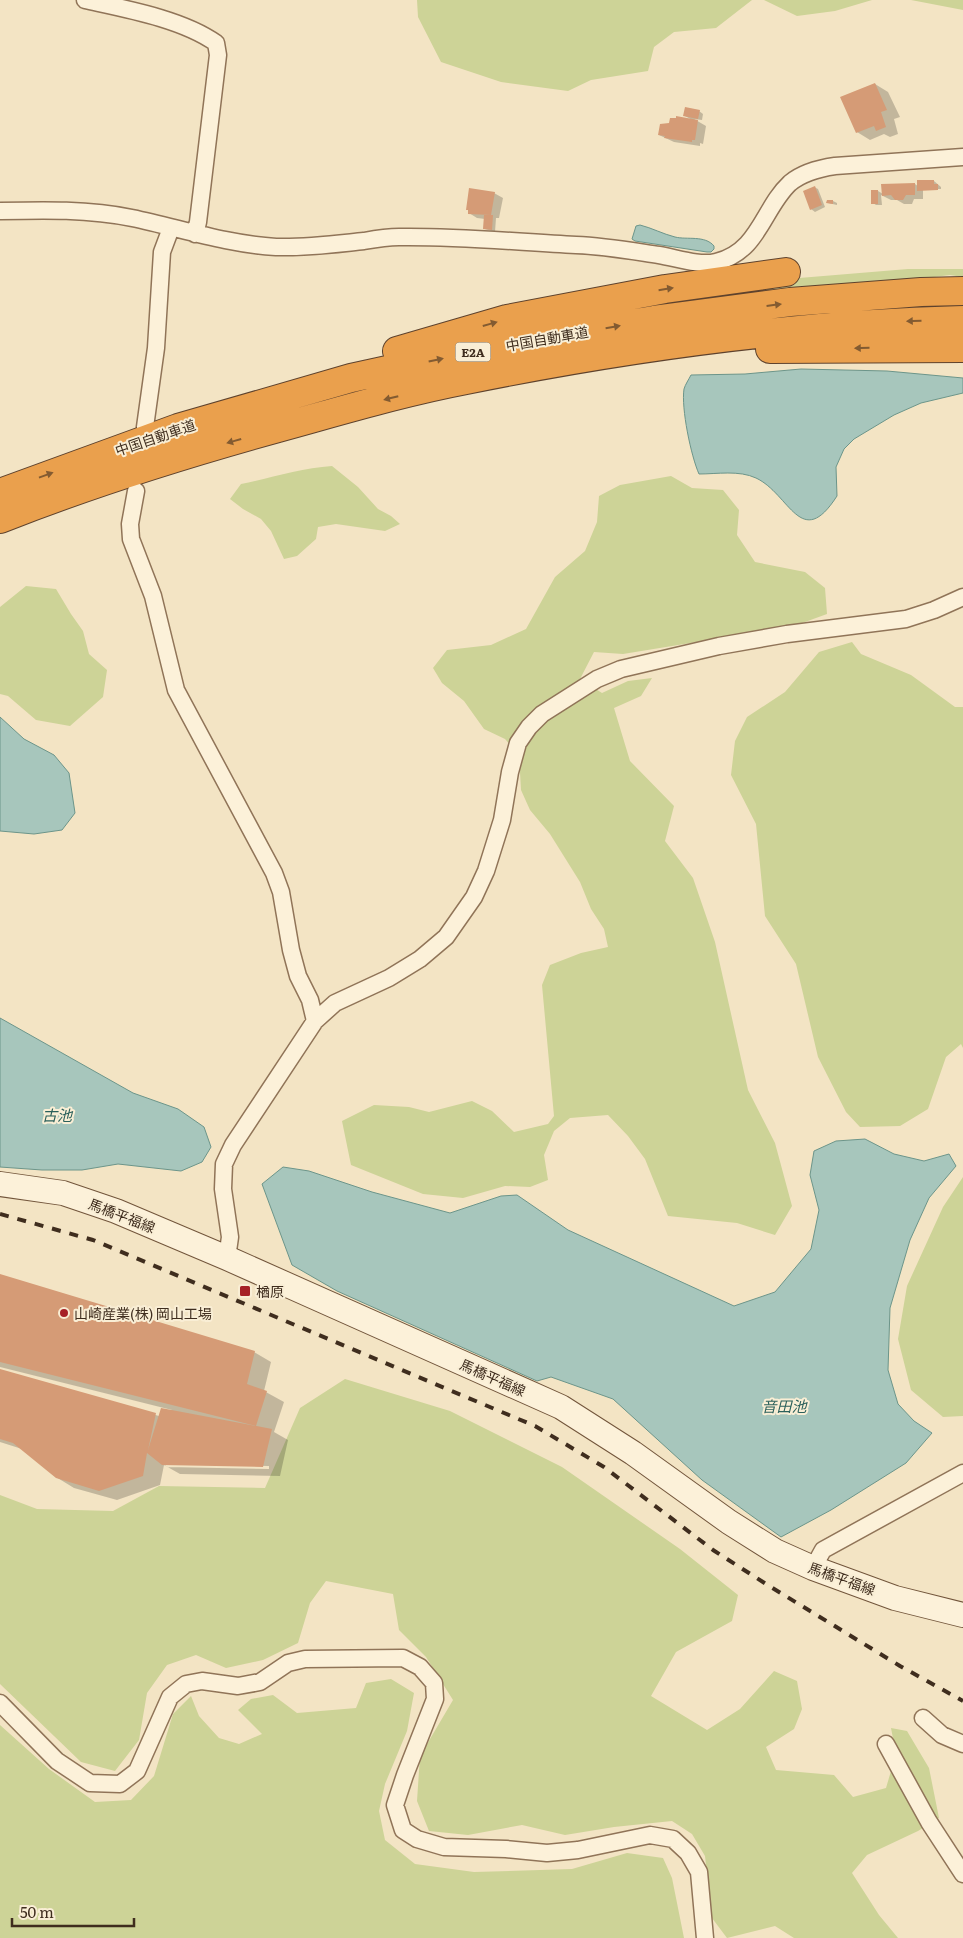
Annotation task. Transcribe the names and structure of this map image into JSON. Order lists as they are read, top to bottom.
{
  "streets": {
    "highway": ["中国自動車道", "E2A"],
    "main road": ["馬橋平福線"]
  },
  "water": ["古池", "音田池"],
  "places": {
    "transit": ["楢原"],
    "other": ["山崎産業(株) 岡山工場"]
  },
  "scale_bar": "50 m"
}
